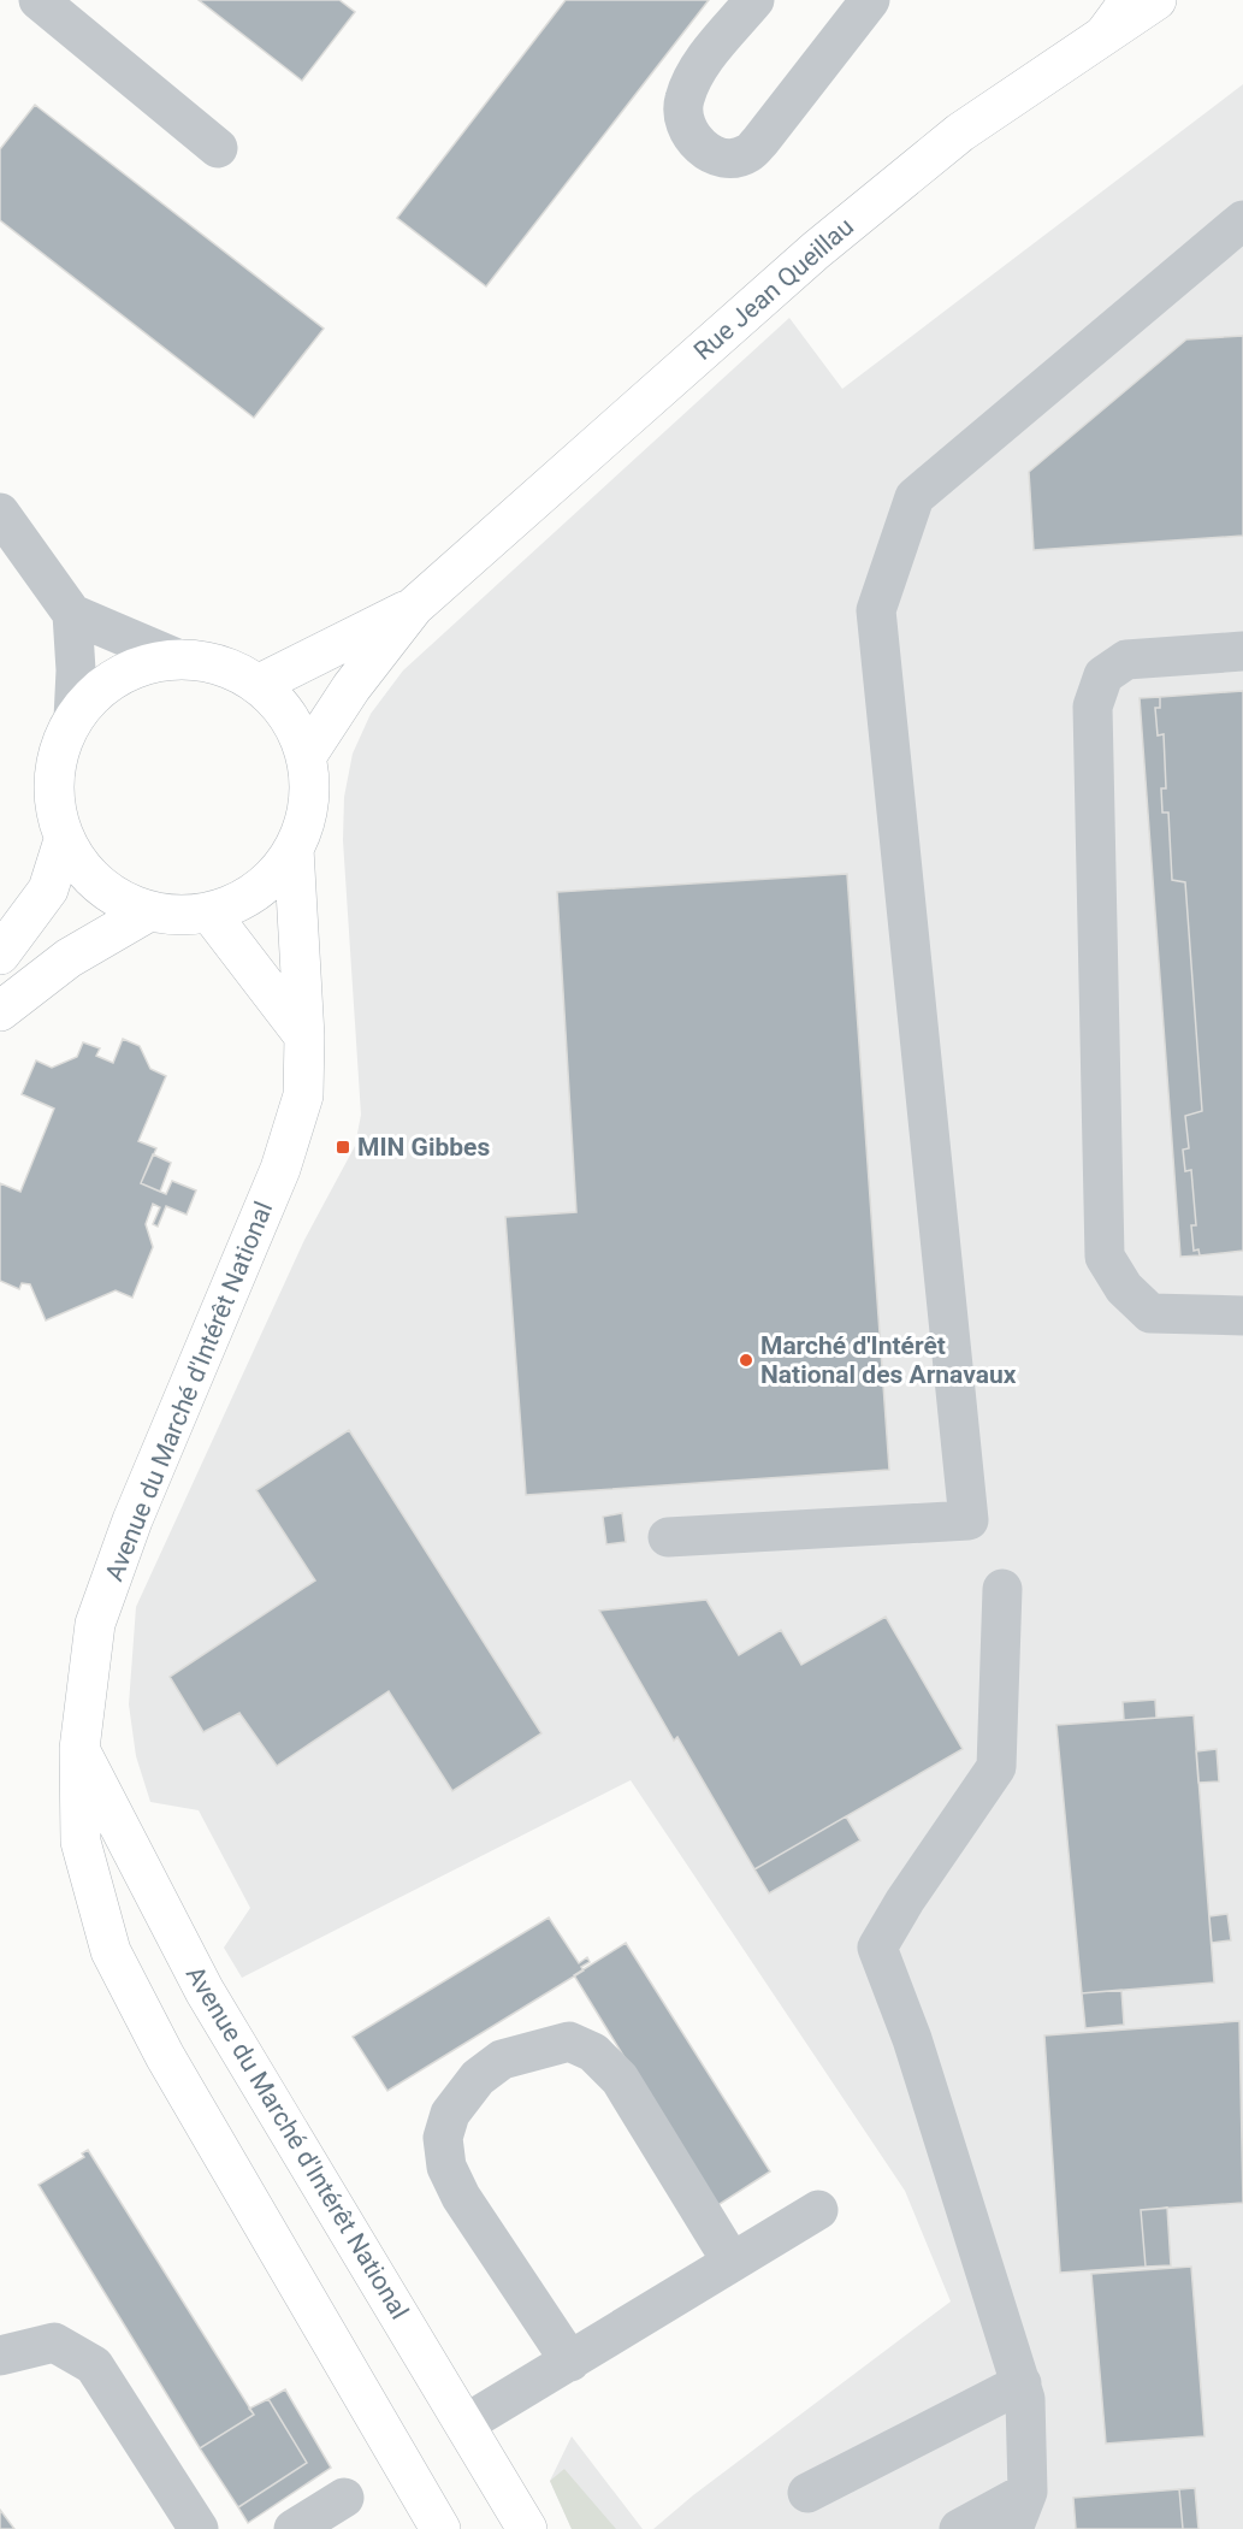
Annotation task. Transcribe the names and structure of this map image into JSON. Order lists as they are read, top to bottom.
{
  "streets": {
    "main road": ["Rue Jean Queillau", "Avenue du Marché d'Intérêt National"]
  },
  "crossings": [
    ["Rue Jean Queillau", "Avenue du Marché d'Intérêt National"]
  ],
  "places": {
    "transit": ["MIN Gibbes"],
    "other": ["Marché d'Intérêt National des Arnavaux"]
  }
}
